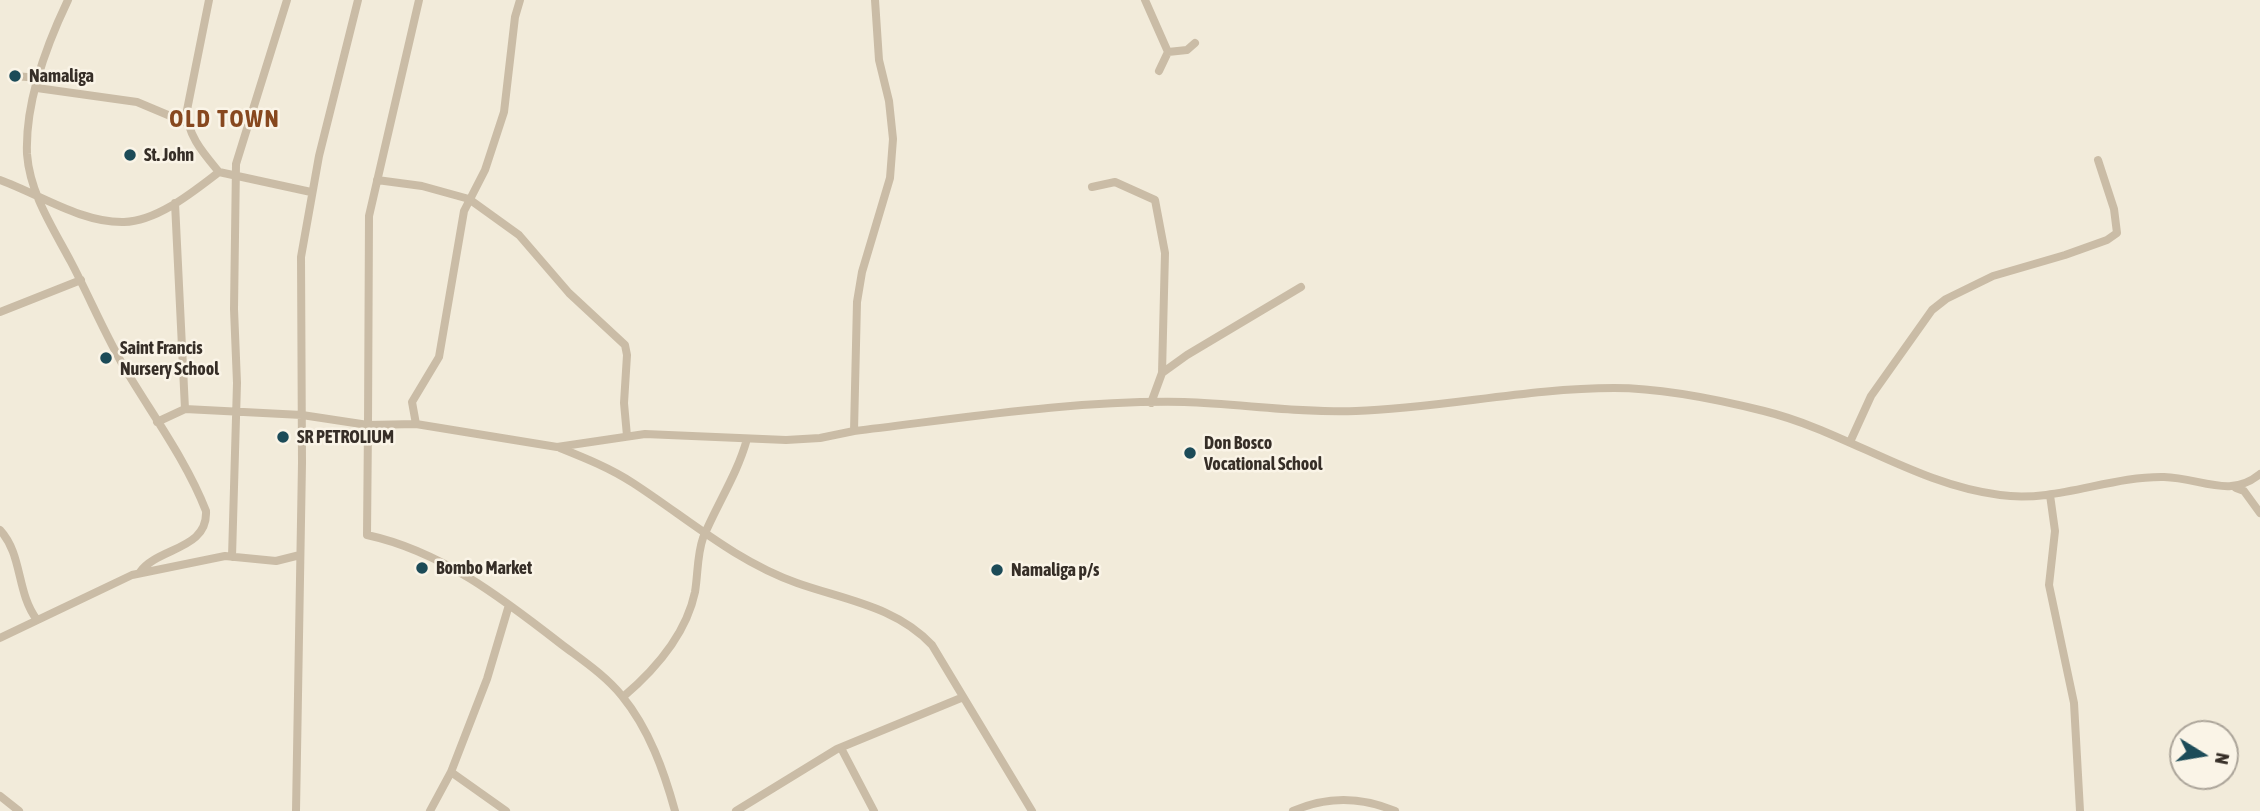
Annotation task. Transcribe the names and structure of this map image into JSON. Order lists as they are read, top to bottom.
{
  "districts": ["OLD TOWN"],
  "places": [
    "Namaliga",
    "St. John",
    "Saint Francis Nursery School",
    "SR PETROLIUM",
    "Don Bosco Vocational School",
    "Bombo Market",
    "Namaliga p/s"
  ],
  "north": "right"
}
